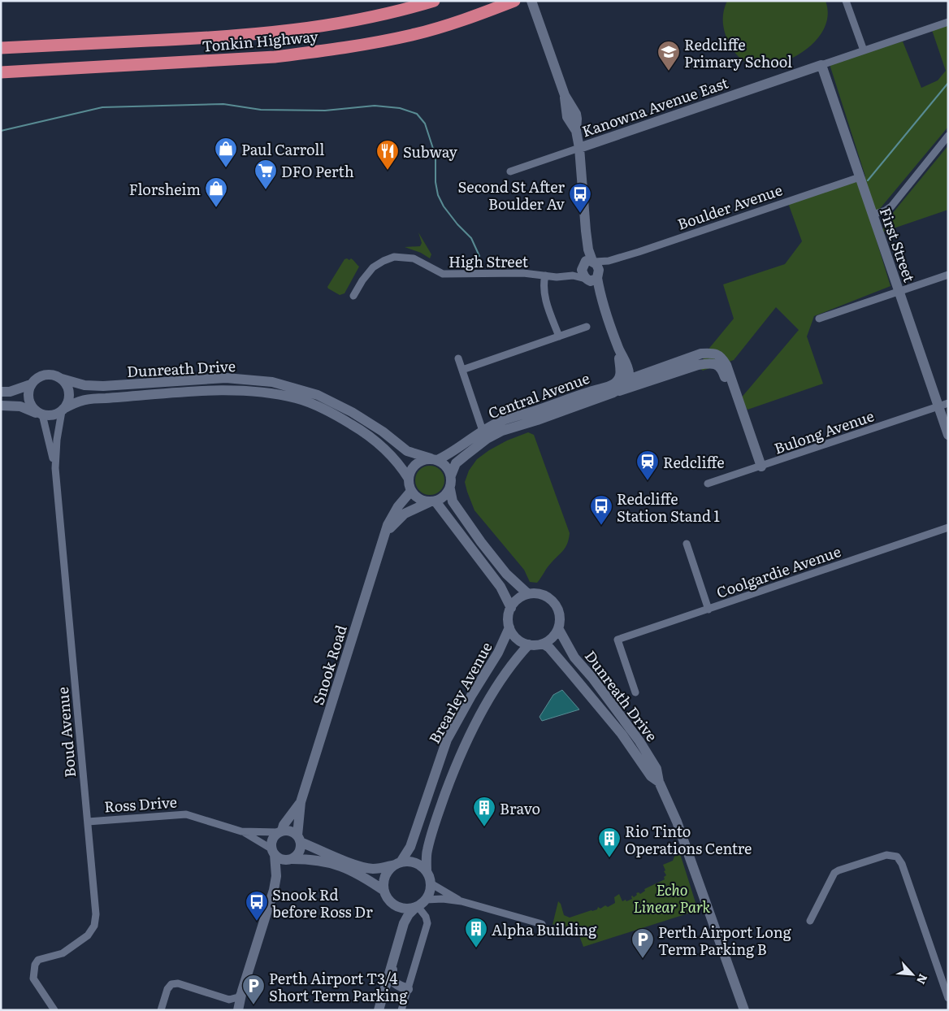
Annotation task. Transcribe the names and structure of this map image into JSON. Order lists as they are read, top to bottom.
{
  "streets": {
    "highway": ["Tonkin Highway"],
    "main road": [
      "Kanowna Avenue East",
      "First Street",
      "Dunreath Drive",
      "Central Avenue",
      "Snook Road",
      "Brearley Avenue"
    ],
    "street": [
      "Boulder Avenue",
      "High Street",
      "Bulong Avenue",
      "Coolgardie Avenue",
      "Boud Avenue",
      "Ross Drive"
    ]
  },
  "crossings": [
    ["Kanowna Avenue East", "First Street"],
    ["Boulder Avenue", "First Street"],
    ["Boulder Avenue", "High Street"],
    ["First Street", "Bulong Avenue"],
    ["Dunreath Drive", "Central Avenue"],
    ["Dunreath Drive", "Snook Road"],
    ["Dunreath Drive", "Brearley Avenue"],
    ["Dunreath Drive", "Boud Avenue"],
    ["Central Avenue", "Bulong Avenue"],
    ["Central Avenue", "Snook Road"],
    ["Snook Road", "Ross Drive"],
    ["Boud Avenue", "Ross Drive"]
  ],
  "parks": ["Echo Linear Park"],
  "places": {
    "school or university": ["Redcliffe Primary School"],
    "shop": ["Paul Carroll", "Florsheim"],
    "restaurant": ["Subway"],
    "supermarket": ["DFO Perth"],
    "bus stop": ["Second St After Boulder Av", "Redcliffe Station Stand 1", "Snook Rd before Ross Dr"],
    "station": ["Redcliffe"],
    "building": ["Bravo", "Rio Tinto Operations Centre", "Alpha Building"],
    "parking": ["Perth Airport Long Term Parking B", "Perth Airport T3/4 Short Term Parking"]
  },
  "north": "bottom right"
}
